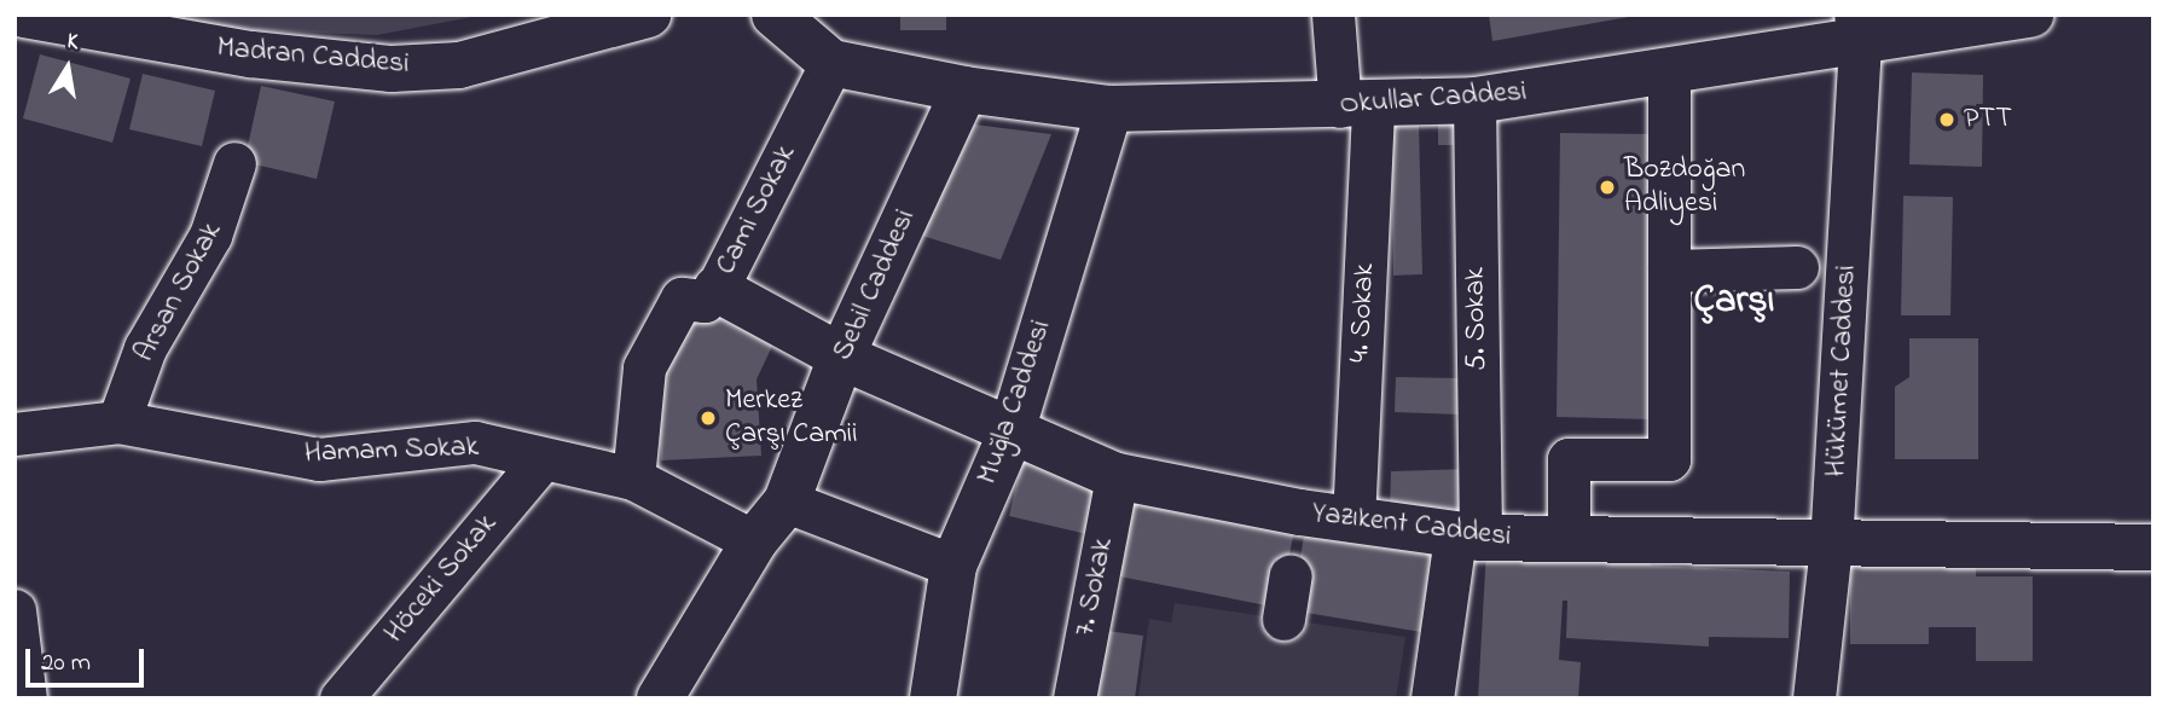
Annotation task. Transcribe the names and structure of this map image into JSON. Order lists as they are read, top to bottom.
{
  "streets": {
    "street": [
      "Madran Caddesi",
      "Okullar Caddesi",
      "Cami Sokak",
      "Sebil Caddesi",
      "Arsan Sokak",
      "4. Sokak",
      "5. Sokak",
      "Hükümet Caddesi",
      "Muğla Caddesi",
      "Hamam Sokak",
      "Yazıkent Caddesi",
      "Höceki Sokak",
      "7. Sokak"
    ]
  },
  "crossings": [
    ["Okullar Caddesi", "Cami Sokak"],
    ["Okullar Caddesi", "Sebil Caddesi"],
    ["Okullar Caddesi", "4. Sokak"],
    ["Okullar Caddesi", "5. Sokak"],
    ["Okullar Caddesi", "Hükümet Caddesi"],
    ["Okullar Caddesi", "Muğla Caddesi"],
    ["Cami Sokak", "Hamam Sokak"],
    ["Cami Sokak", "Yazıkent Caddesi"],
    ["Sebil Caddesi", "Hamam Sokak"],
    ["Sebil Caddesi", "Yazıkent Caddesi"],
    ["Arsan Sokak", "Hamam Sokak"],
    ["4. Sokak", "Yazıkent Caddesi"],
    ["5. Sokak", "Yazıkent Caddesi"],
    ["Hükümet Caddesi", "Yazıkent Caddesi"],
    ["Muğla Caddesi", "Yazıkent Caddesi"],
    ["Hamam Sokak", "Höceki Sokak"],
    ["Yazıkent Caddesi", "7. Sokak"]
  ],
  "districts": ["Çarşı"],
  "places": ["PTT", "Bozdoğan Adliyesi", "Merkez Çarşı Camii"],
  "scale_bar": "20 m",
  "north": "top"
}
